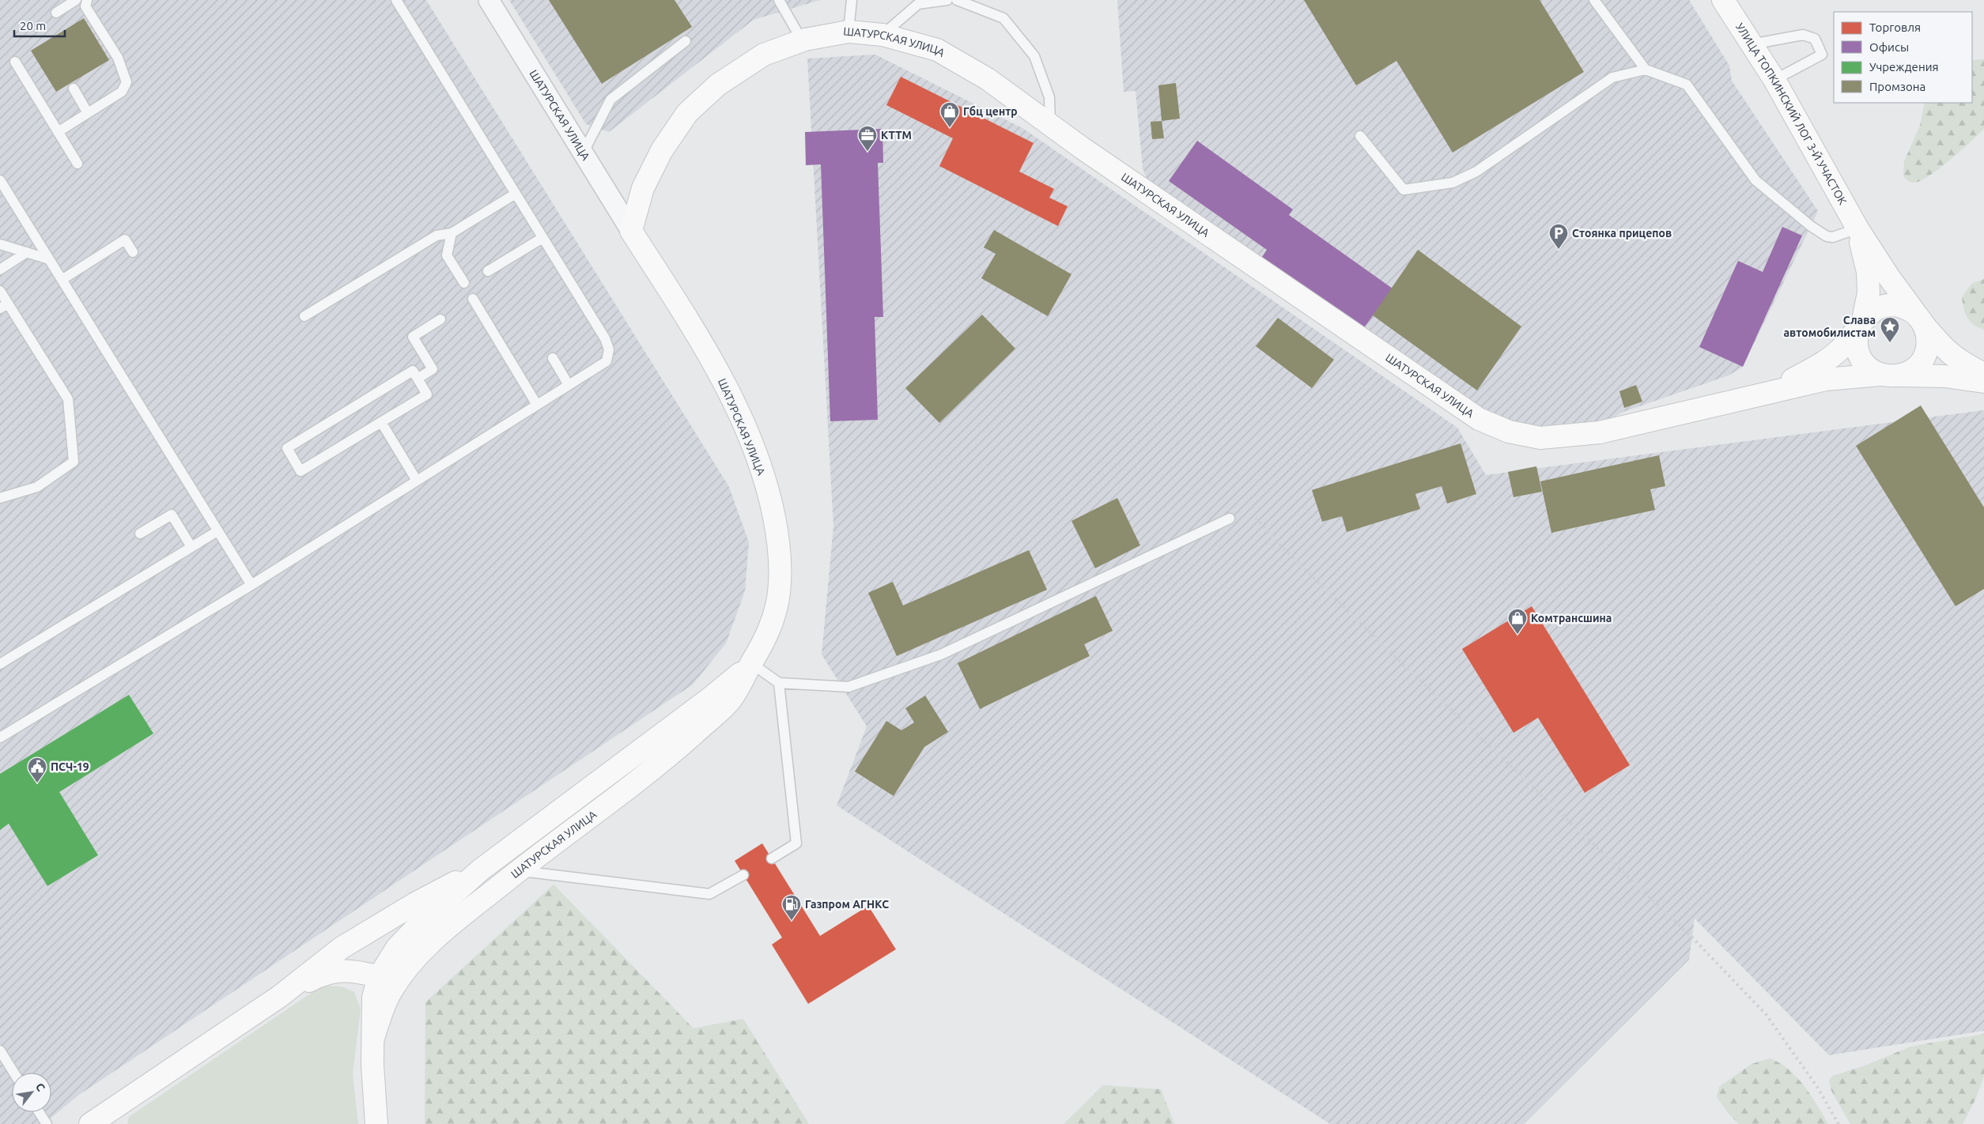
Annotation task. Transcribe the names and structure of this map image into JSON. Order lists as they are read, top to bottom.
{
  "streets": {
    "main road": ["ШАТУРСКАЯ УЛИЦА", "УЛИЦА ТОПКИНСКИЙ ЛОГ 3-Й УЧАСТОК"]
  },
  "places": {
    "shop": ["Гбц центр", "Комтрансшина"],
    "office": ["КТТМ"],
    "parking": ["Стоянка прицепов"],
    "place": ["Слава автомобилистам"],
    "public building": ["ПСЧ-19"],
    "fuel station": ["Газпром АГНКС"]
  },
  "legend": [
    "Торговля",
    "Офисы",
    "Учреждения",
    "Промзона"
  ],
  "scale_bar": "20 m",
  "north": "top right"
}
